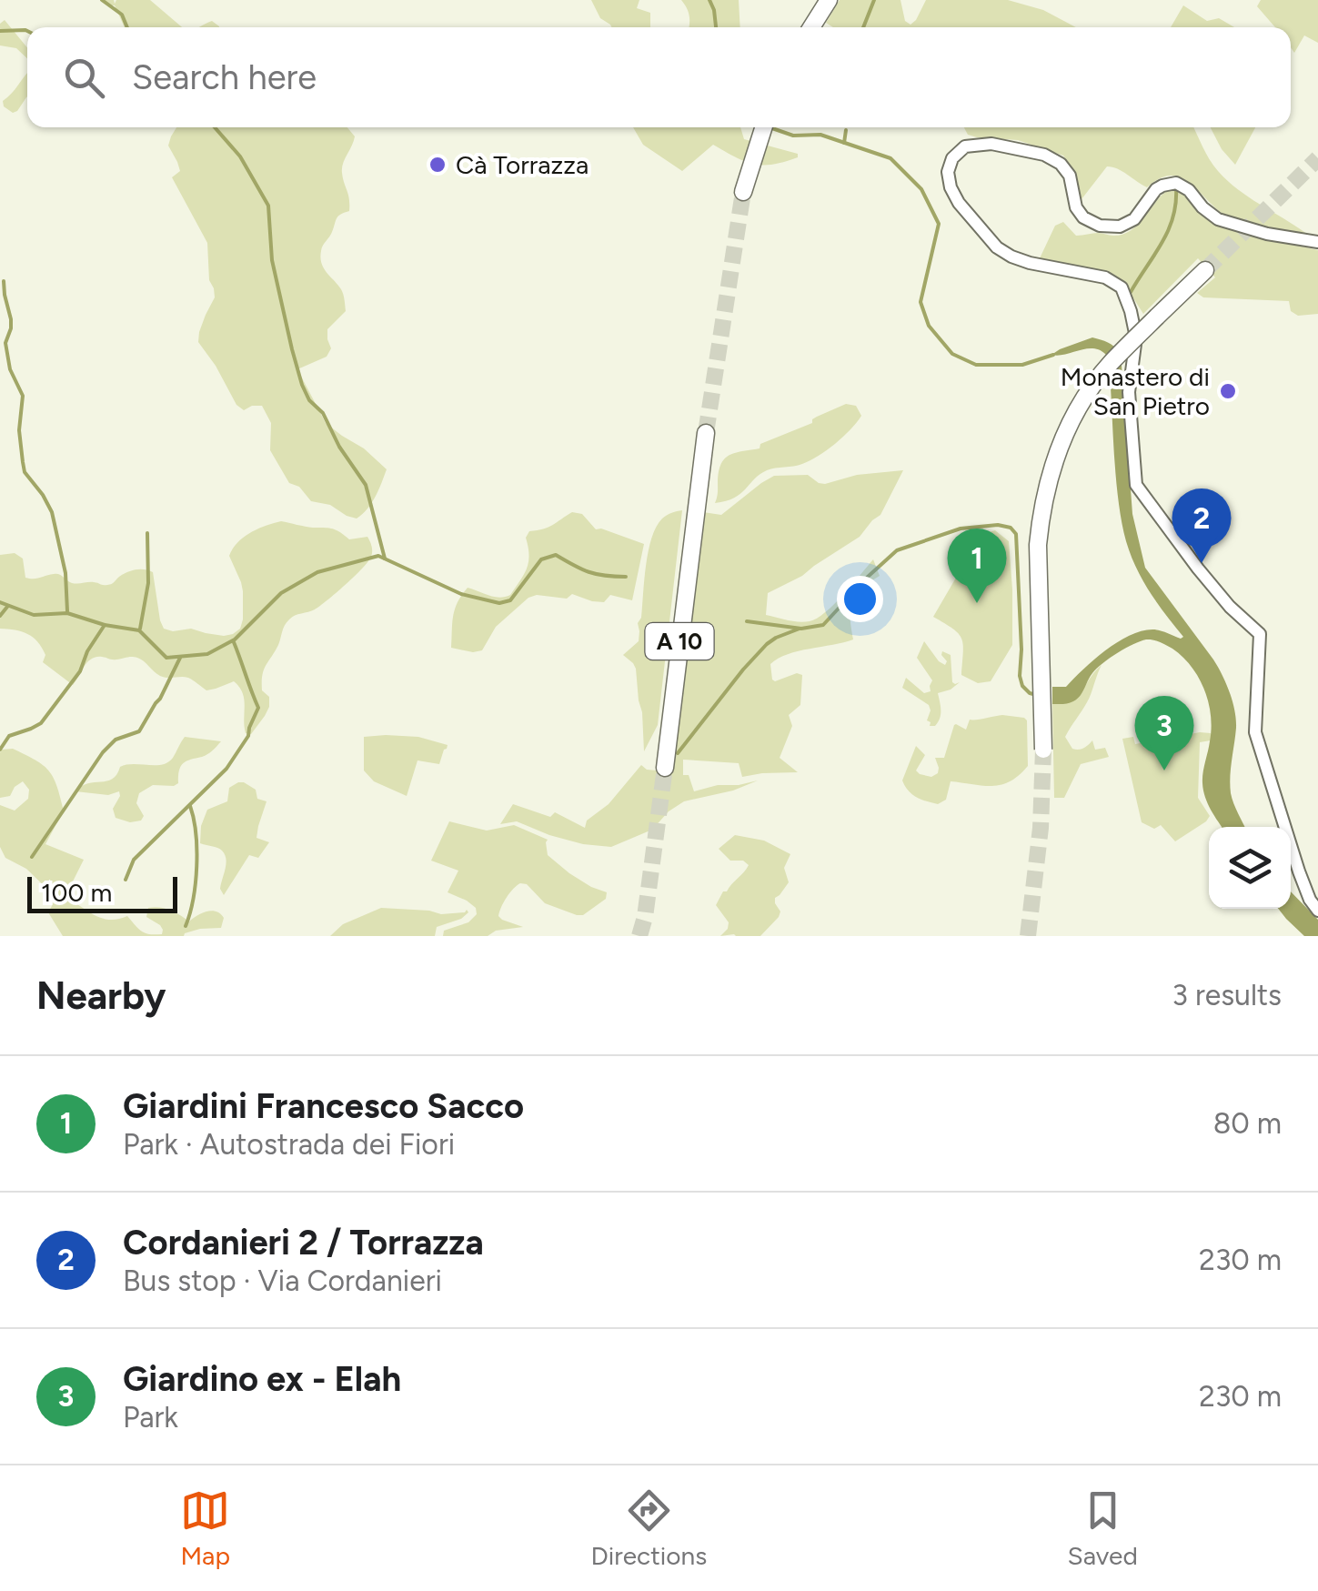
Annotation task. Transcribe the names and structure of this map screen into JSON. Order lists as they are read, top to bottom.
{
  "streets": {
    "highway": ["A 10"]
  },
  "places": ["Cà Torrazza", "Monastero di San Pietro"],
  "scale_bar": "100 m",
  "page": {
    "search": "Search here",
    "pins": ["2", "1", "3"],
    "scale": "100 m",
    "heading": ["Nearby", "3 results"],
    "list": [
      {
        "mark": "1",
        "name": "Giardini Francesco Sacco",
        "note": "Park · Autostrada dei Fiori",
        "value": "80 m"
      },
      {
        "mark": "2",
        "name": "Cordanieri 2 / Torrazza",
        "note": "Bus stop · Via Cordanieri",
        "value": "230 m"
      },
      {
        "mark": "3",
        "name": "Giardino ex - Elah",
        "note": "Park",
        "value": "230 m"
      }
    ],
    "nav": ["Map", "Directions", "Saved"]
  }
}
